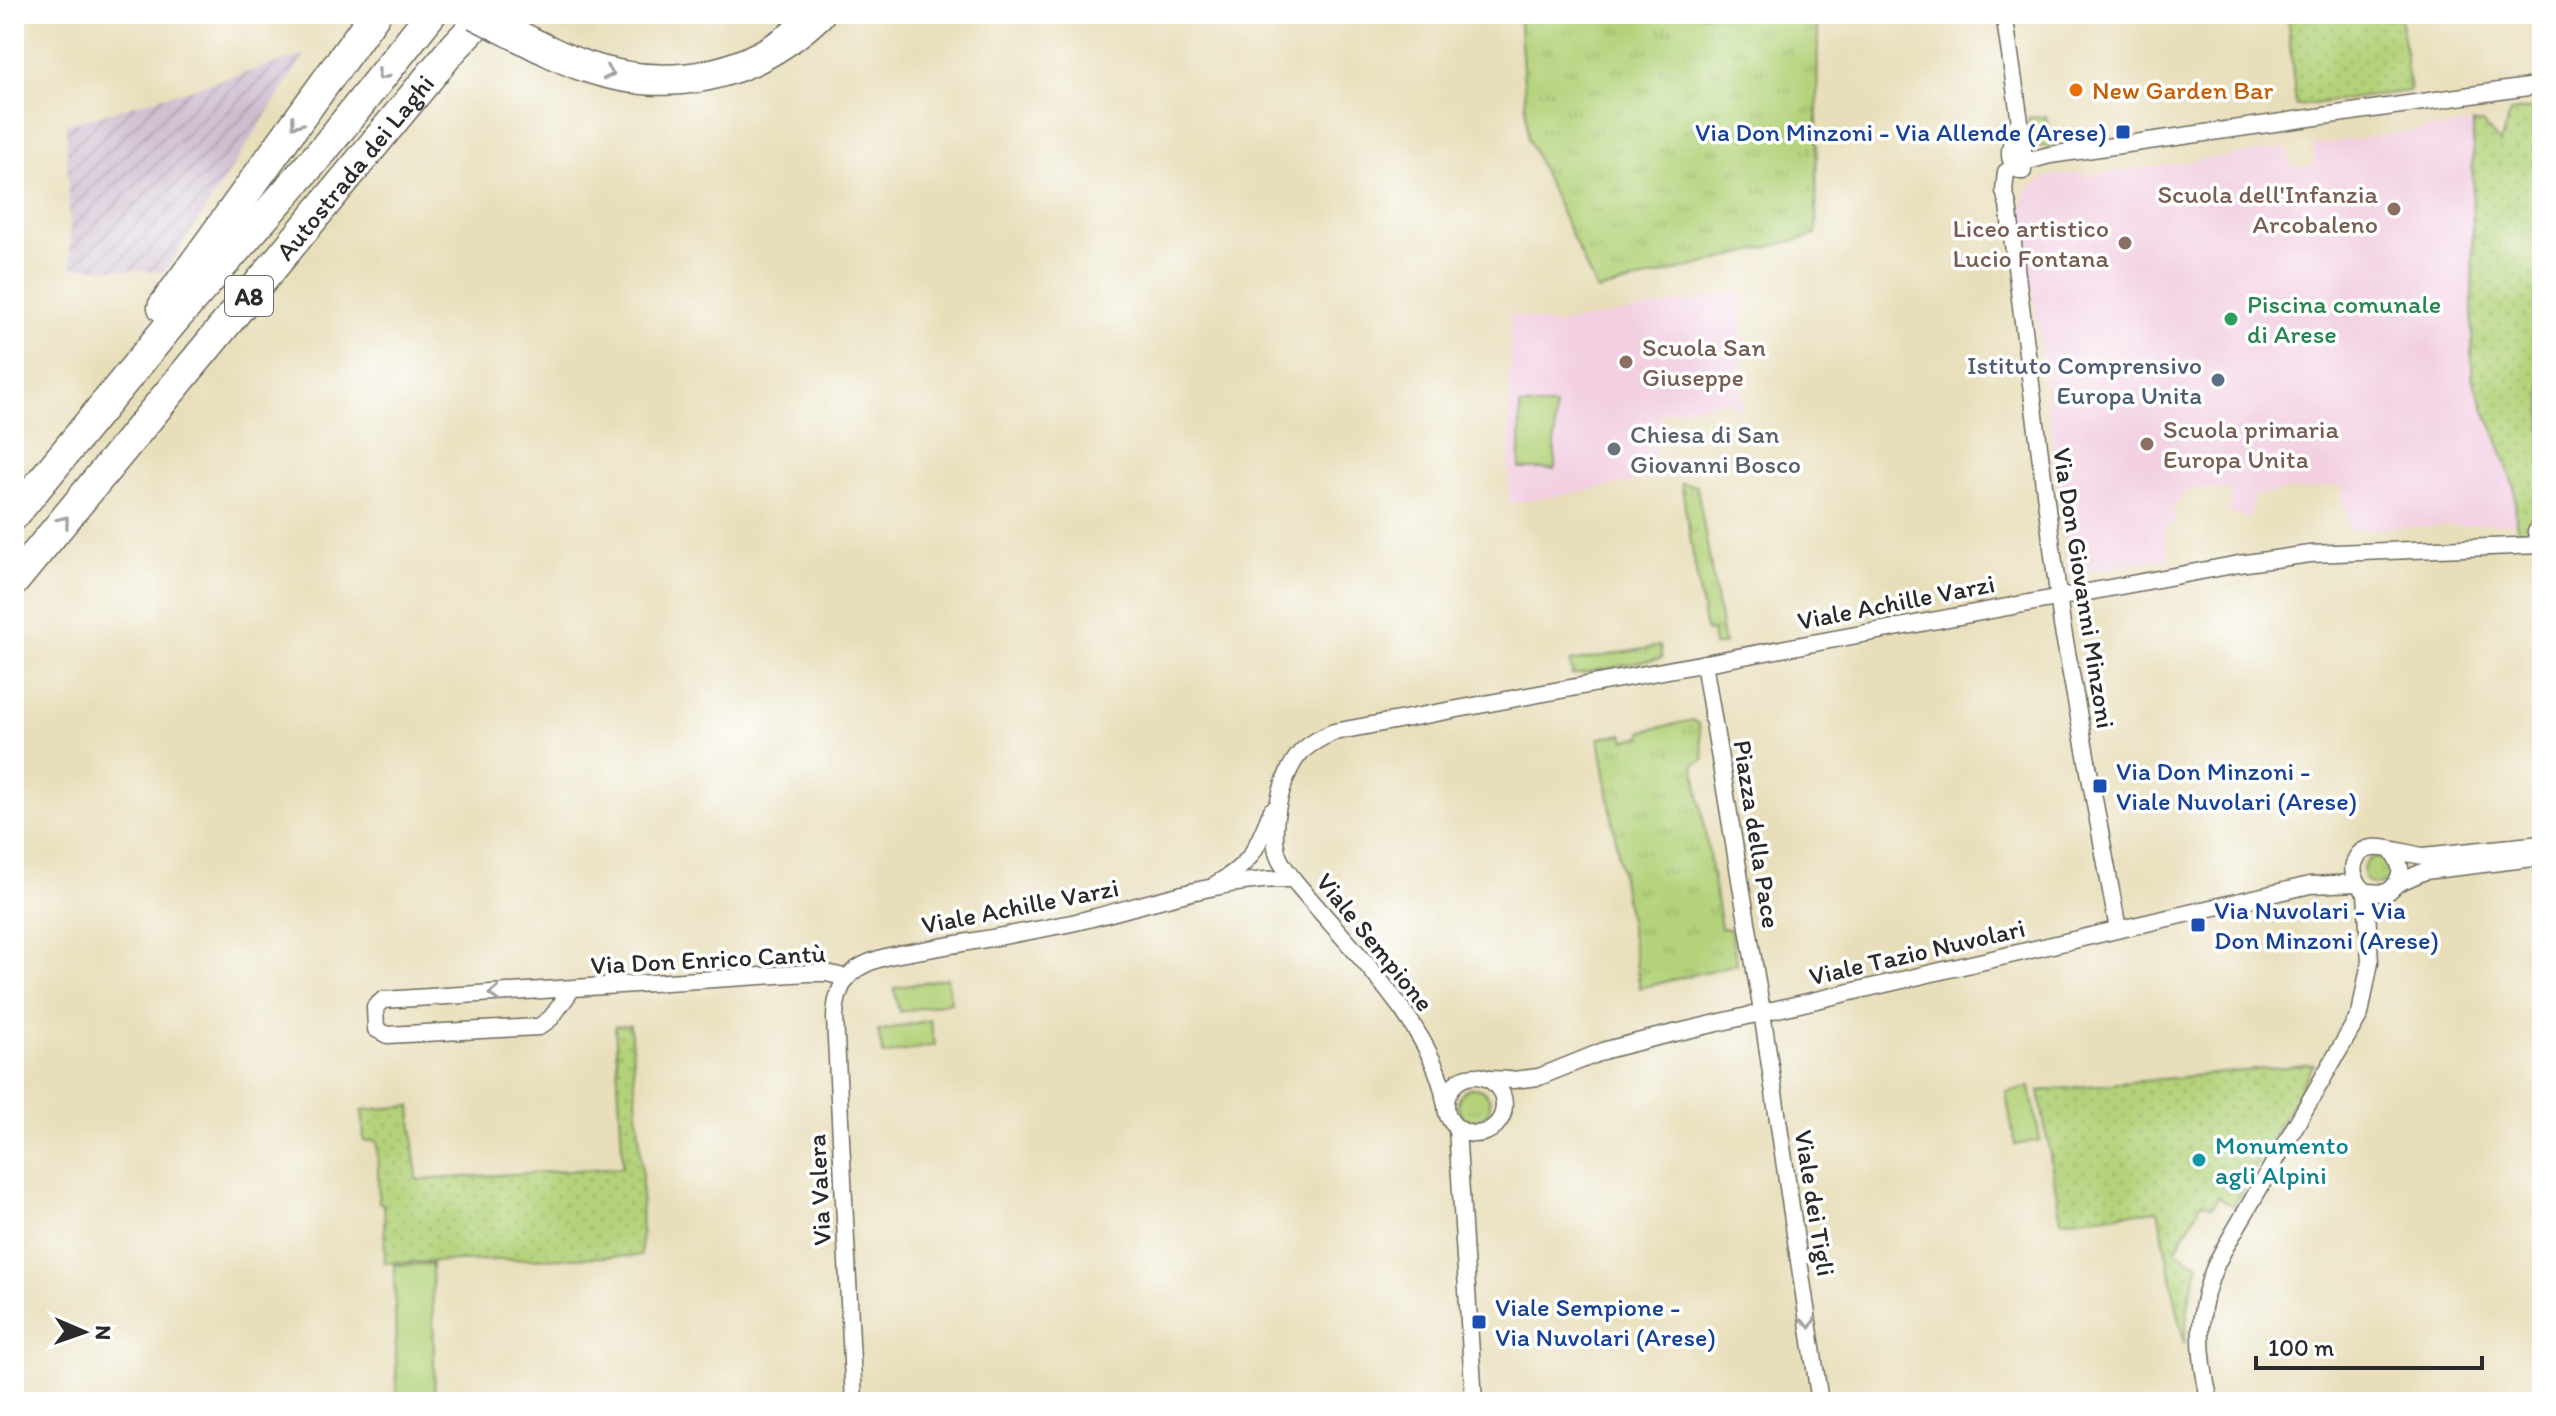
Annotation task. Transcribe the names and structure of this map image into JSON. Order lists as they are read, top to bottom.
{
  "streets": {
    "highway": ["Autostrada dei Laghi", "A8"],
    "street": [
      "Via Don Giovanni Minzoni",
      "Viale Achille Varzi",
      "Piazza della Pace",
      "Viale Sempione",
      "Viale Tazio Nuvolari",
      "Via Don Enrico Cantù",
      "Via Valera",
      "Viale dei Tigli"
    ]
  },
  "crossings": [
    ["Autostrada dei Laghi", "A8"],
    ["Via Don Giovanni Minzoni", "Viale Achille Varzi"],
    ["Via Don Giovanni Minzoni", "Viale Tazio Nuvolari"],
    ["Viale Achille Varzi", "Piazza della Pace"],
    ["Viale Achille Varzi", "Viale Sempione"],
    ["Viale Achille Varzi", "Via Don Enrico Cantù"],
    ["Viale Achille Varzi", "Via Valera"],
    ["Piazza della Pace", "Viale Tazio Nuvolari"],
    ["Piazza della Pace", "Viale dei Tigli"],
    ["Viale Sempione", "Viale Tazio Nuvolari"],
    ["Viale Tazio Nuvolari", "Viale dei Tigli"],
    ["Via Don Enrico Cantù", "Via Valera"]
  ],
  "one_way": ["Viale dei Tigli"],
  "places": {
    "other": [
      "New Garden Bar",
      "Scuola dell'Infanzia Arcobaleno",
      "Liceo artistico Lucio Fontana",
      "Piscina comunale di Arese",
      "Scuola San Giuseppe",
      "Istituto Comprensivo Europa Unita",
      "Scuola primaria Europa Unita",
      "Chiesa di San Giovanni Bosco",
      "Monumento agli Alpini"
    ],
    "transit": [
      "Via Don Minzoni - Via Allende (Arese)",
      "Via Don Minzoni - Viale Nuvolari (Arese)",
      "Via Nuvolari - Via Don Minzoni (Arese)",
      "Viale Sempione - Via Nuvolari (Arese)"
    ]
  },
  "scale_bar": "100 m",
  "north": "right"
}
